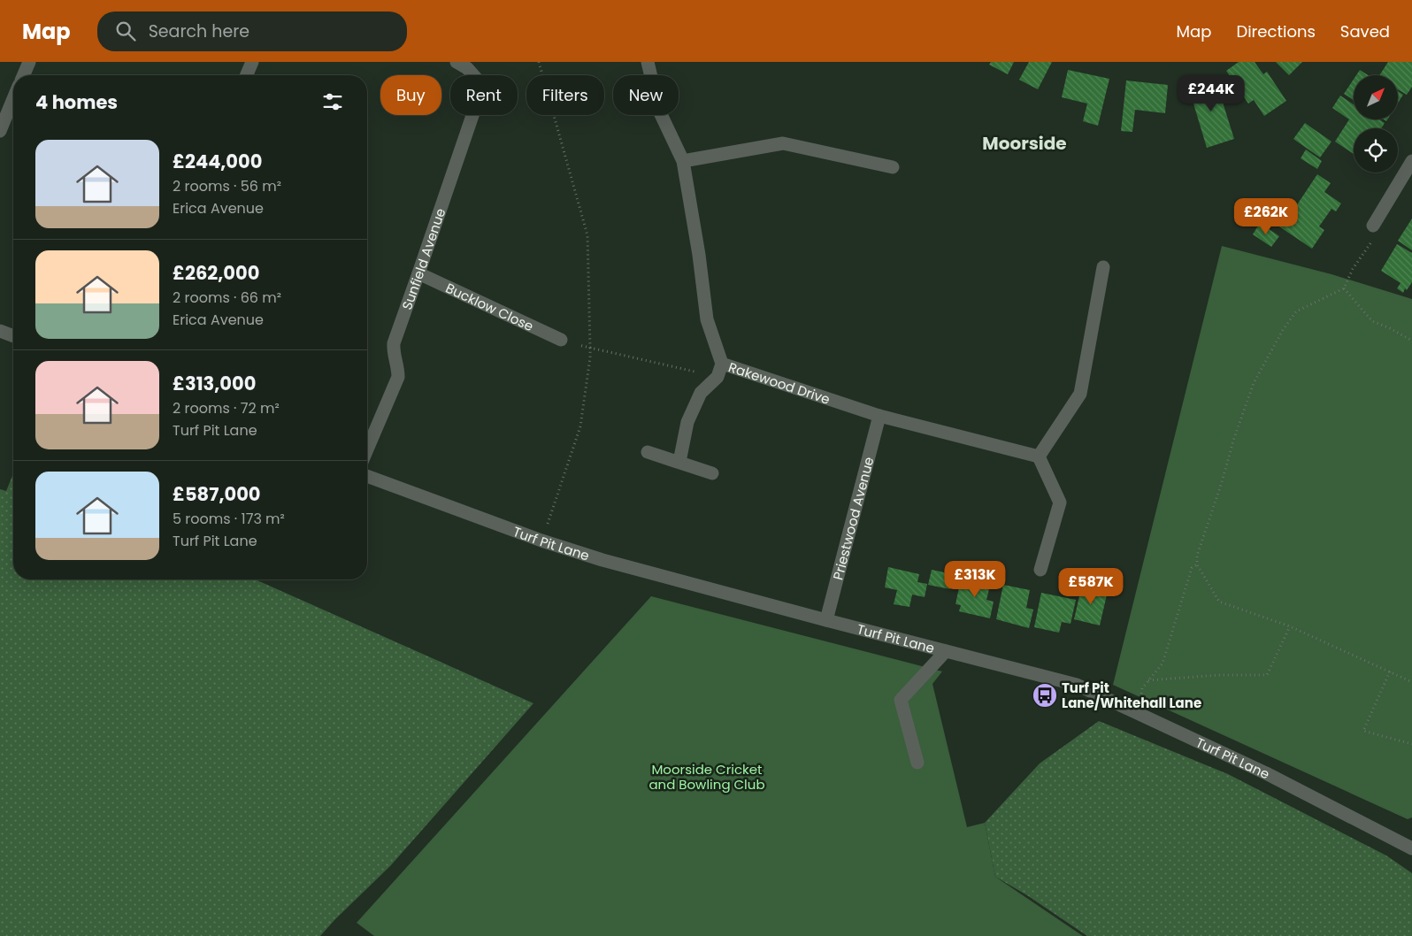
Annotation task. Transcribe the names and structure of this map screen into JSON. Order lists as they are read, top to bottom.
{
  "streets": {
    "street": [
      "Sunfield Avenue",
      "Bucklow Close",
      "Rakewood Drive",
      "Priestwood Avenue",
      "Turf Pit Lane"
    ]
  },
  "crossings": [
    ["Sunfield Avenue", "Bucklow Close"],
    ["Rakewood Drive", "Priestwood Avenue"],
    ["Priestwood Avenue", "Turf Pit Lane"]
  ],
  "districts": ["Moorside"],
  "parks": ["Moorside Cricket and Bowling Club"],
  "places": {
    "bus stop": ["Turf Pit Lane/Whitehall Lane"]
  },
  "north": "top right",
  "page": {
    "header": "Map",
    "search": "Search here",
    "nav": ["Map", "Directions", "Saved"],
    "price": [
      "£244K",
      "£262K",
      "£313K",
      "£587K"
    ],
    "chip": [
      "Buy",
      "Rent",
      "Filters",
      "New"
    ],
    "heading": "4 homes",
    "list": [
      {
        "name": "£244,000",
        "note": "2 rooms · 56 m² · Erica Avenue"
      },
      {
        "name": "£262,000",
        "note": "2 rooms · 66 m² · Erica Avenue"
      },
      {
        "name": "£313,000",
        "note": "2 rooms · 72 m² · Turf Pit Lane"
      },
      {
        "name": "£587,000",
        "note": "5 rooms · 173 m² · Turf Pit Lane"
      }
    ]
  }
}
